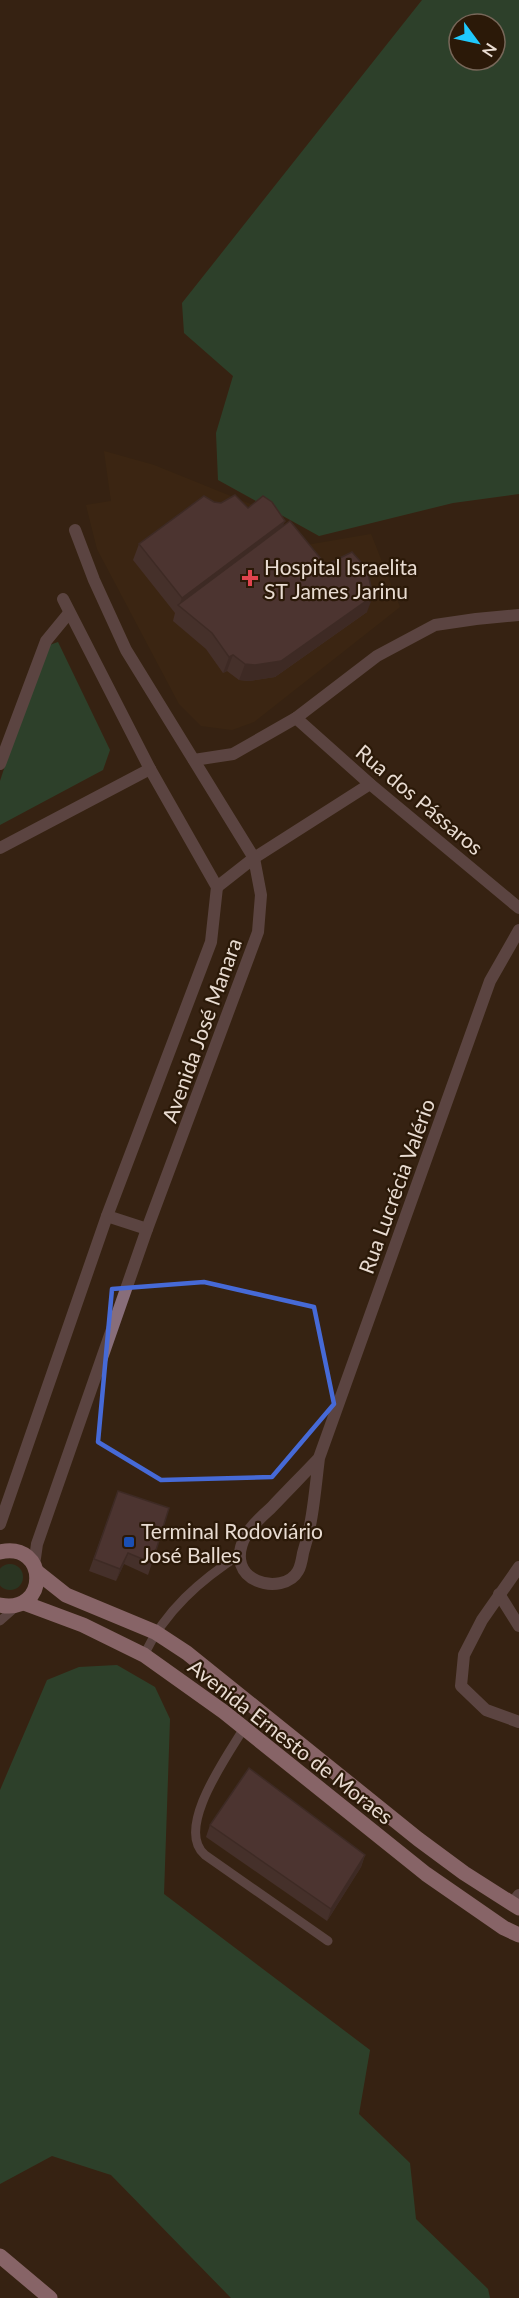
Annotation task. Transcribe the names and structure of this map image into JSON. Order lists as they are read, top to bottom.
{
  "streets": {
    "main road": ["Avenida Ernesto de Moraes"],
    "street": ["Rua dos Pássaros", "Avenida José Manara", "Rua Lucrécia Valério"]
  },
  "crossings": [
    ["Avenida José Manara", "Avenida Ernesto de Moraes"]
  ],
  "places": {
    "health": ["Hospital Israelita ST James Jarinu"],
    "transit": ["Terminal Rodoviário José Balles"]
  },
  "north": "bottom right"
}
